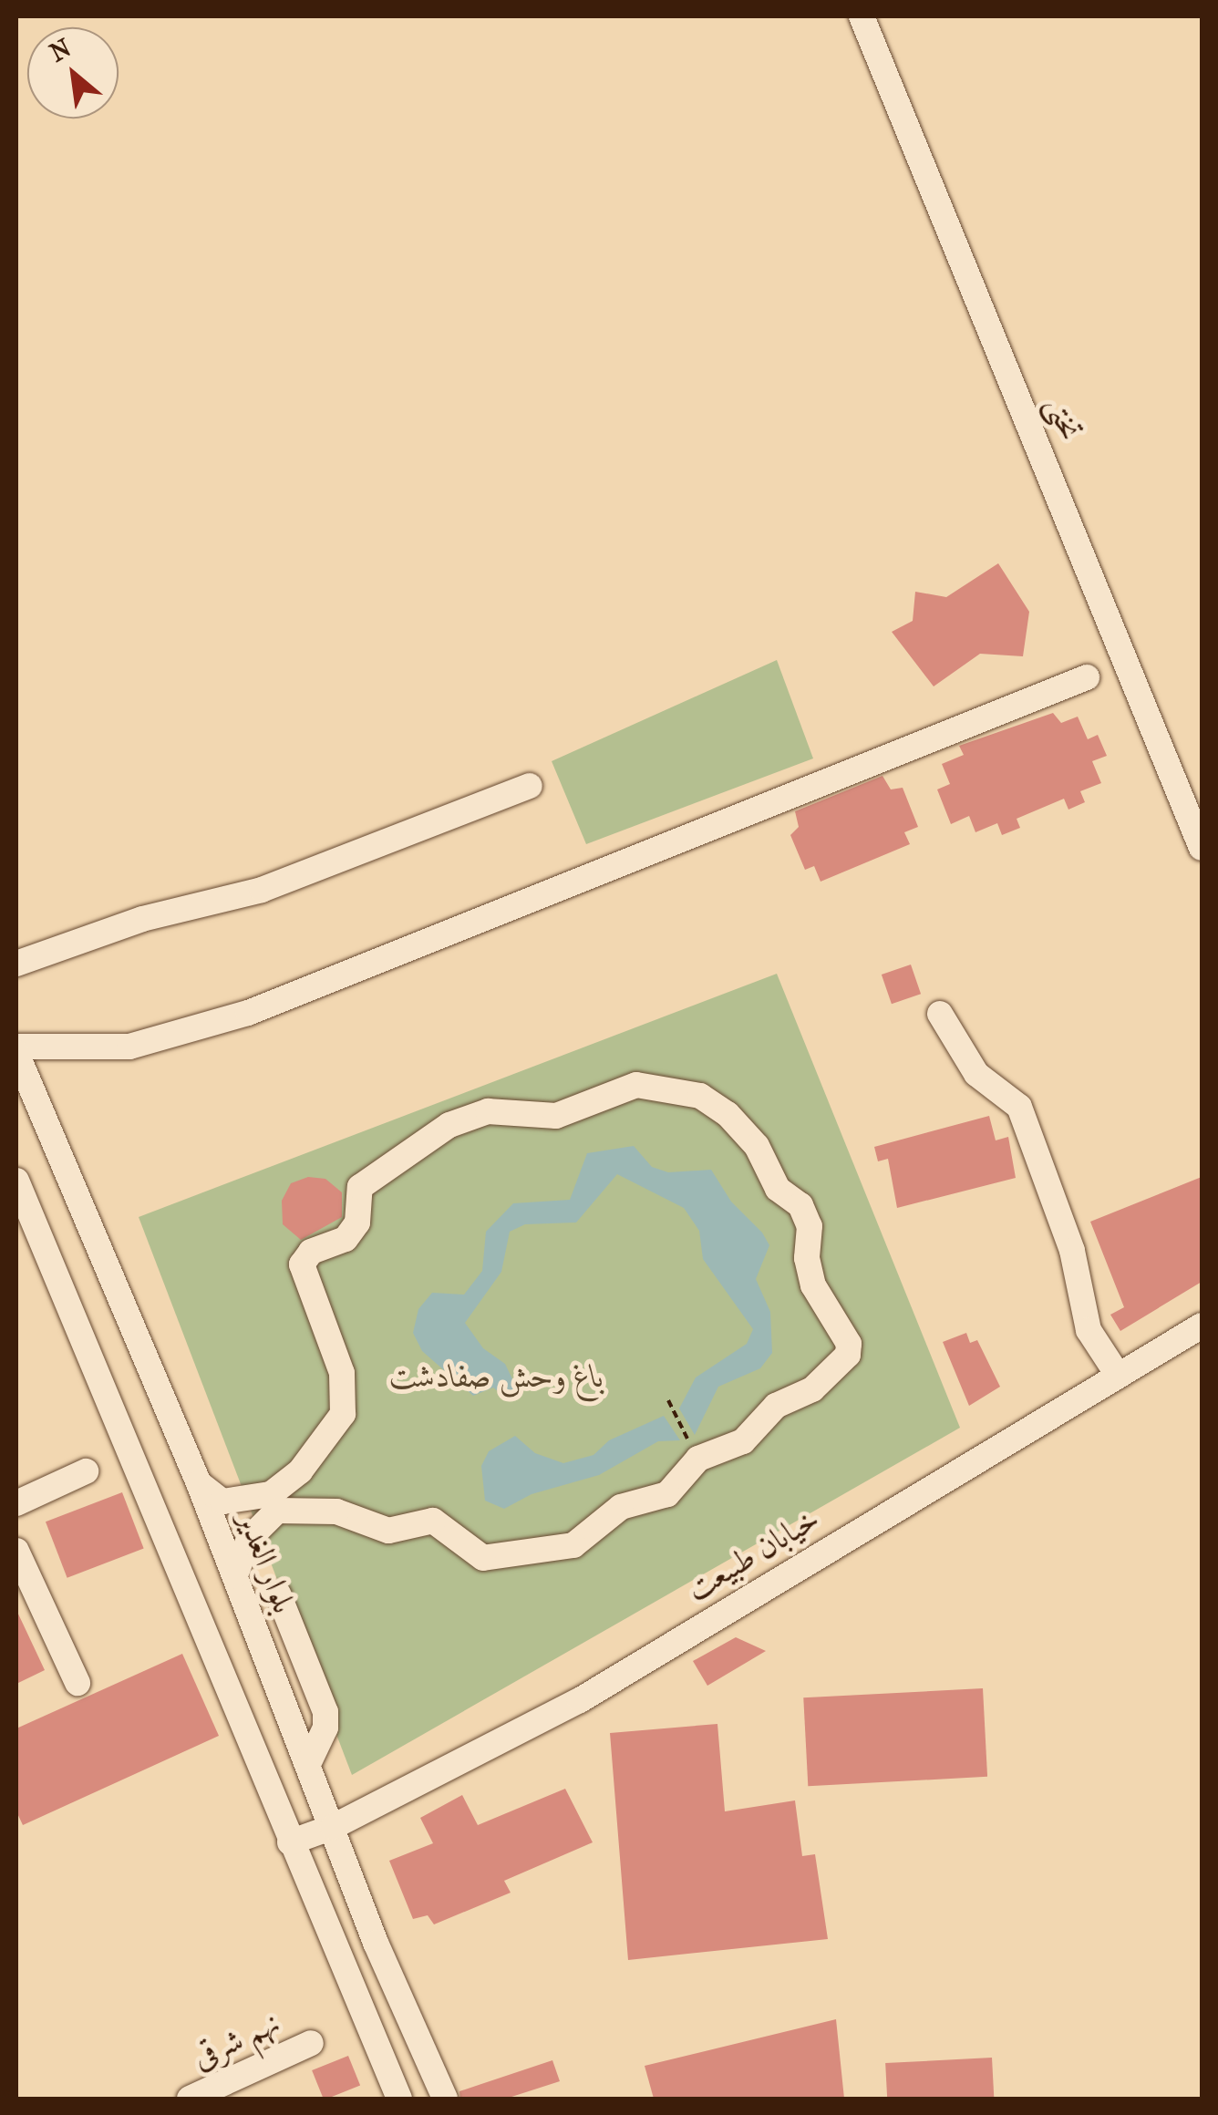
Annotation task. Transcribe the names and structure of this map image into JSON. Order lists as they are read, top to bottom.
{
  "streets": {
    "street": [
      "تختی",
      "خیابان طبیعت",
      "بلوار الغدیر",
      "نهم شرقی"
    ]
  },
  "crossings": [
    ["خیابان طبیعت", "بلوار الغدیر"]
  ],
  "parks": ["باغ وحش صفادشت"],
  "north": "top left"
}
